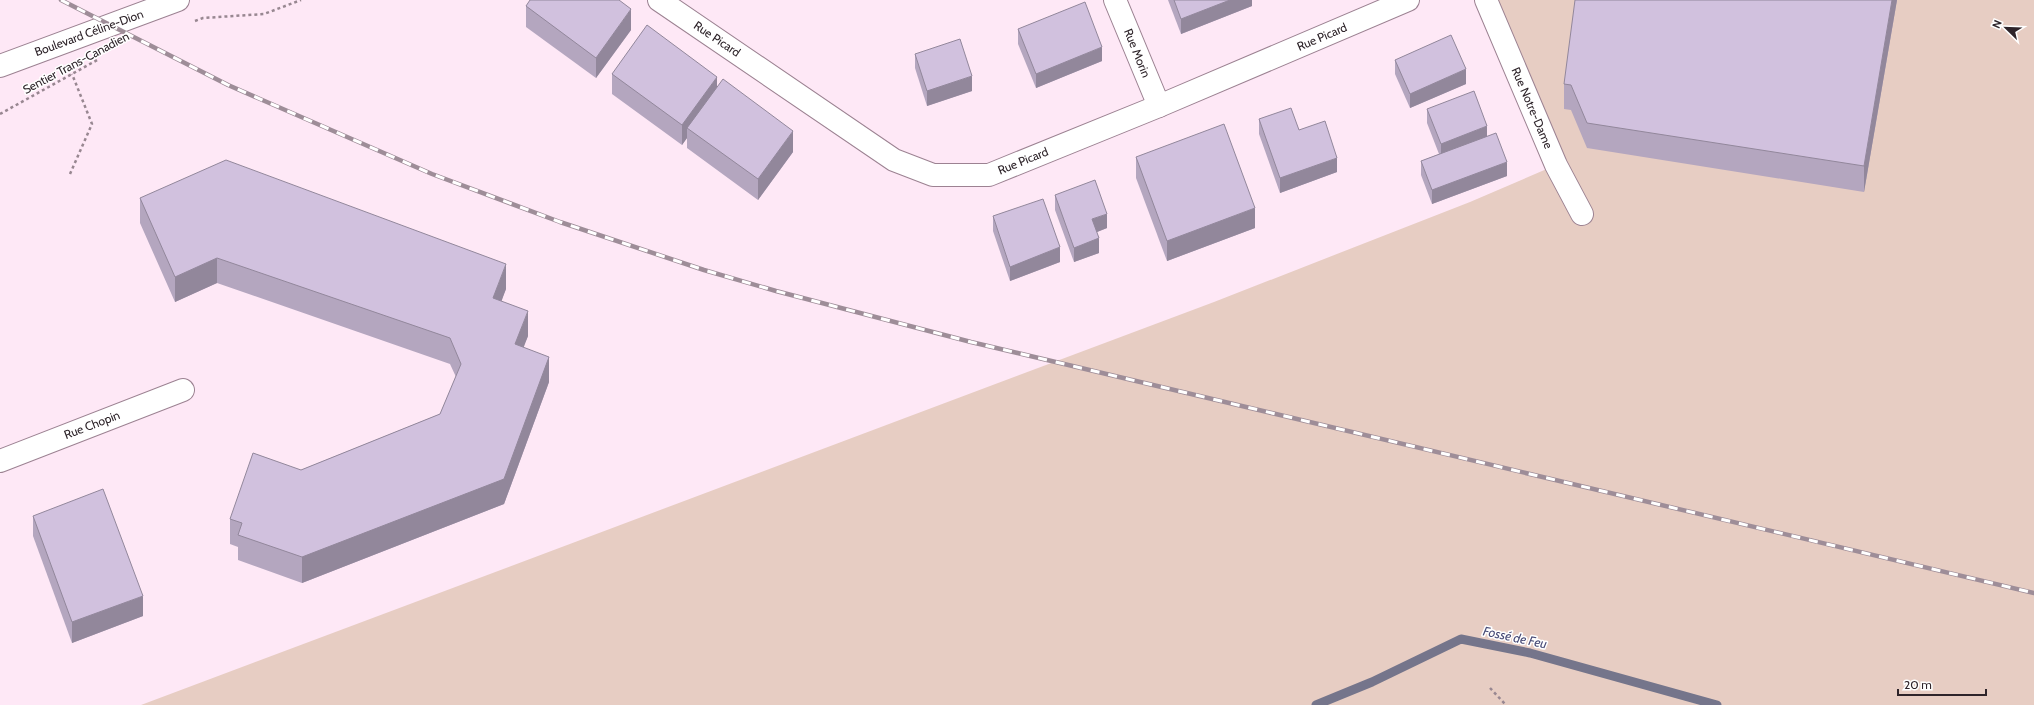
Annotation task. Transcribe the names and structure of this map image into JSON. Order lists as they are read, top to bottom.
{
  "streets": {
    "street": [
      "Boulevard Céline-Dion",
      "Rue Picard",
      "Rue Morin",
      "Rue Notre-Dame",
      "Rue Chopin"
    ],
    "path": ["Sentier Trans-Canadien"]
  },
  "crossings": [
    ["Rue Picard", "Rue Morin"]
  ],
  "water": ["Fossé de Feu"],
  "scale_bar": "20 m",
  "north": "top left"
}
